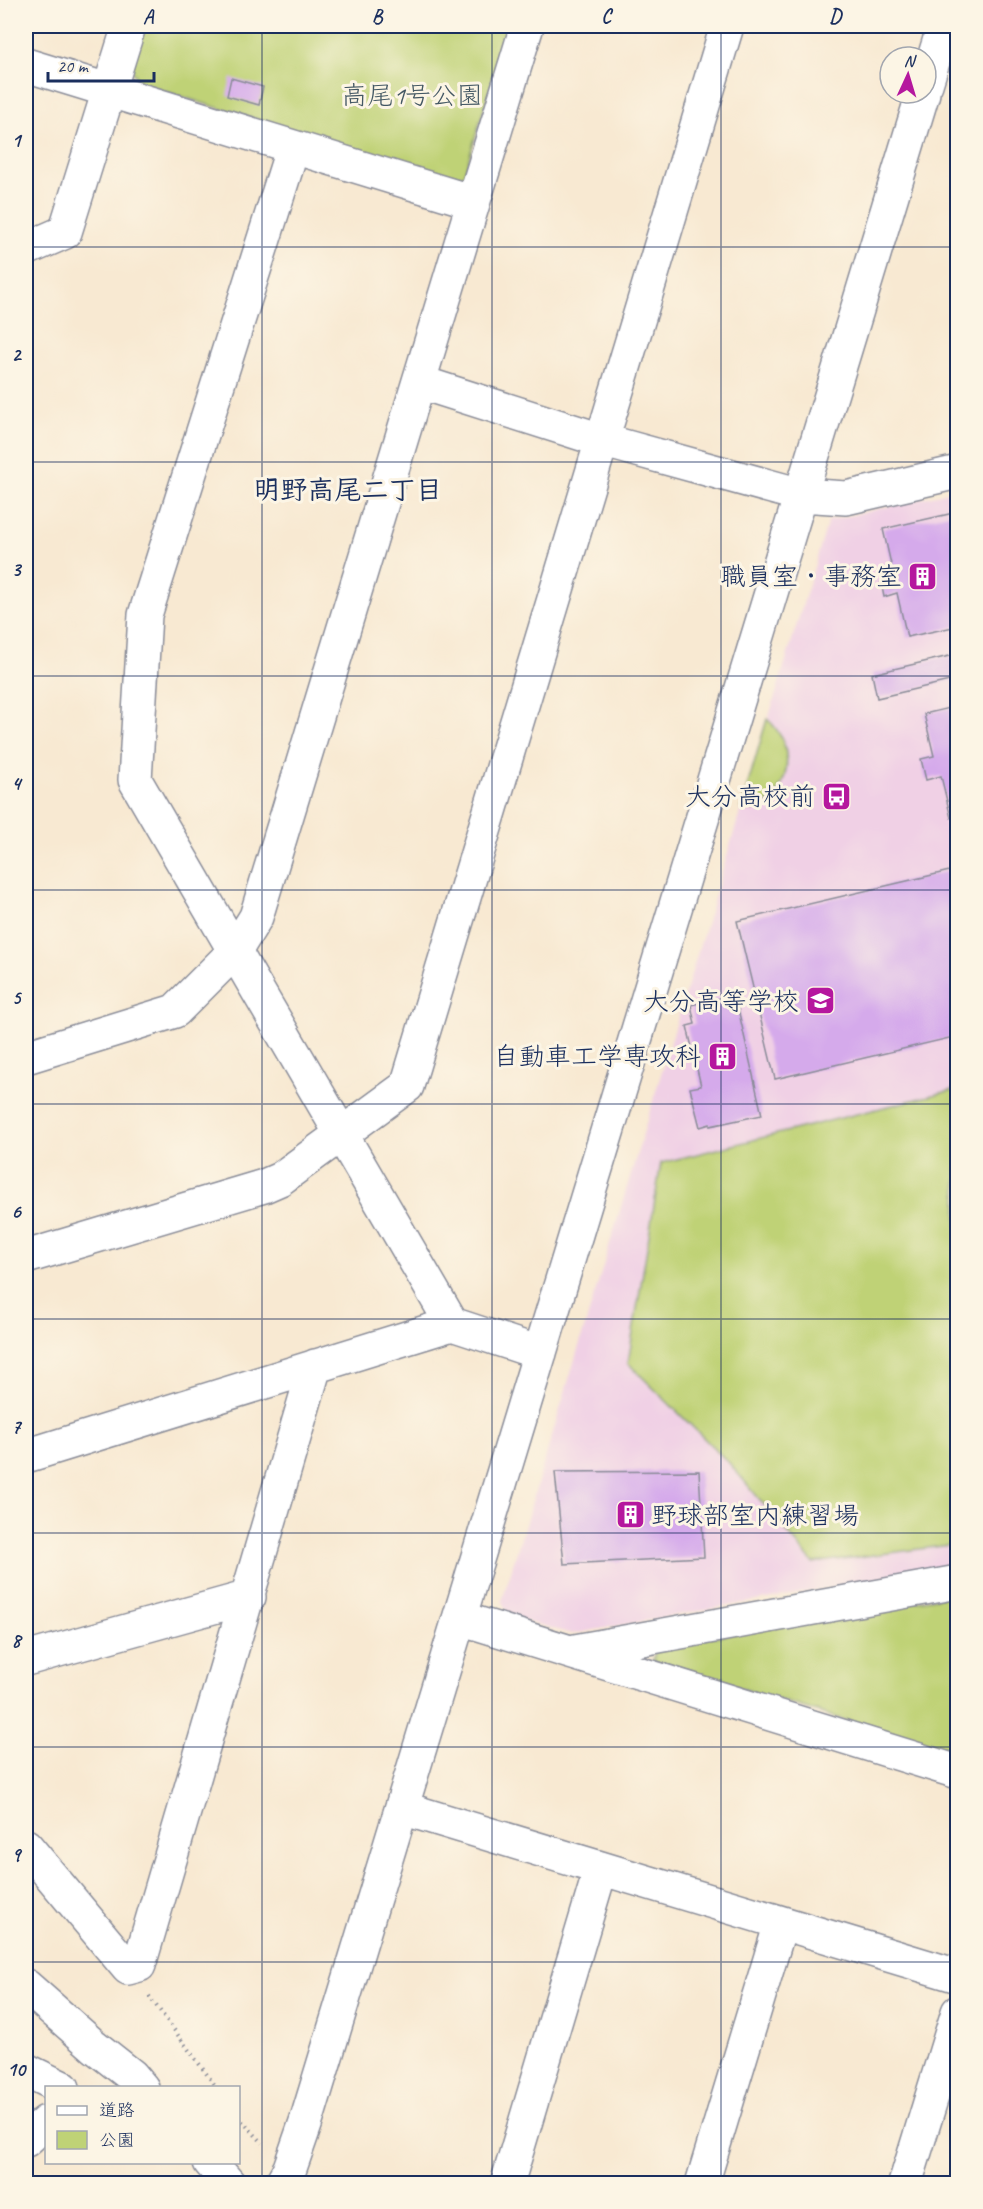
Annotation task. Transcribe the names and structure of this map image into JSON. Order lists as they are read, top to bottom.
{
  "districts": ["明野高尾二丁目"],
  "parks": ["高尾1号公園"],
  "places": {
    "building": ["職員室・事務室", "自動車工学専攻科", "野球部室内練習場"],
    "bus stop": ["大分高校前"],
    "school or university": ["大分高等学校"]
  },
  "legend": ["道路", "公園"],
  "scale_bar": "20 m",
  "north": "top",
  "grid": {
    "columns": [
      "A",
      "B",
      "C",
      "D"
    ],
    "rows": [
      "1",
      "2",
      "3",
      "4",
      "5",
      "6",
      "7",
      "8",
      "9",
      "10"
    ]
  }
}
